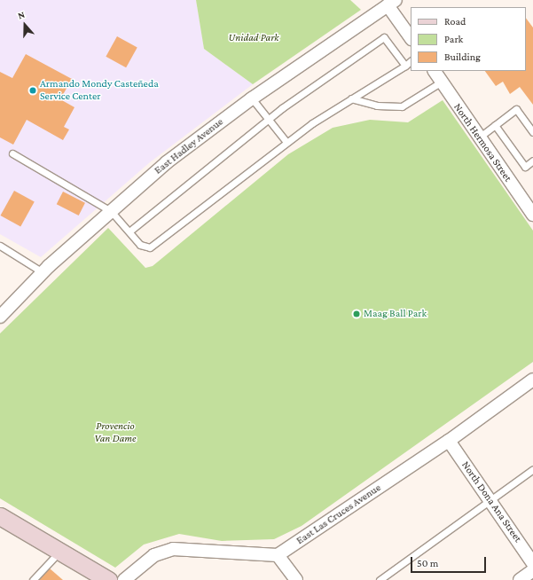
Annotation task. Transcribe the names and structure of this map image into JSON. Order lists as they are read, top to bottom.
{
  "streets": {
    "street": [
      "North Hermosa Street",
      "East Hadley Avenue",
      "North Dona Ana Street",
      "East Las Cruces Avenue"
    ]
  },
  "crossings": [
    ["North Dona Ana Street", "East Las Cruces Avenue"]
  ],
  "parks": ["Unidad Park", "Provencio Van Dame"],
  "places": ["Armando Mondy Casteñeda Service Center", "Maag Ball Park"],
  "legend": ["Road", "Park", "Building"],
  "scale_bar": "50 m",
  "north": "top"
}
